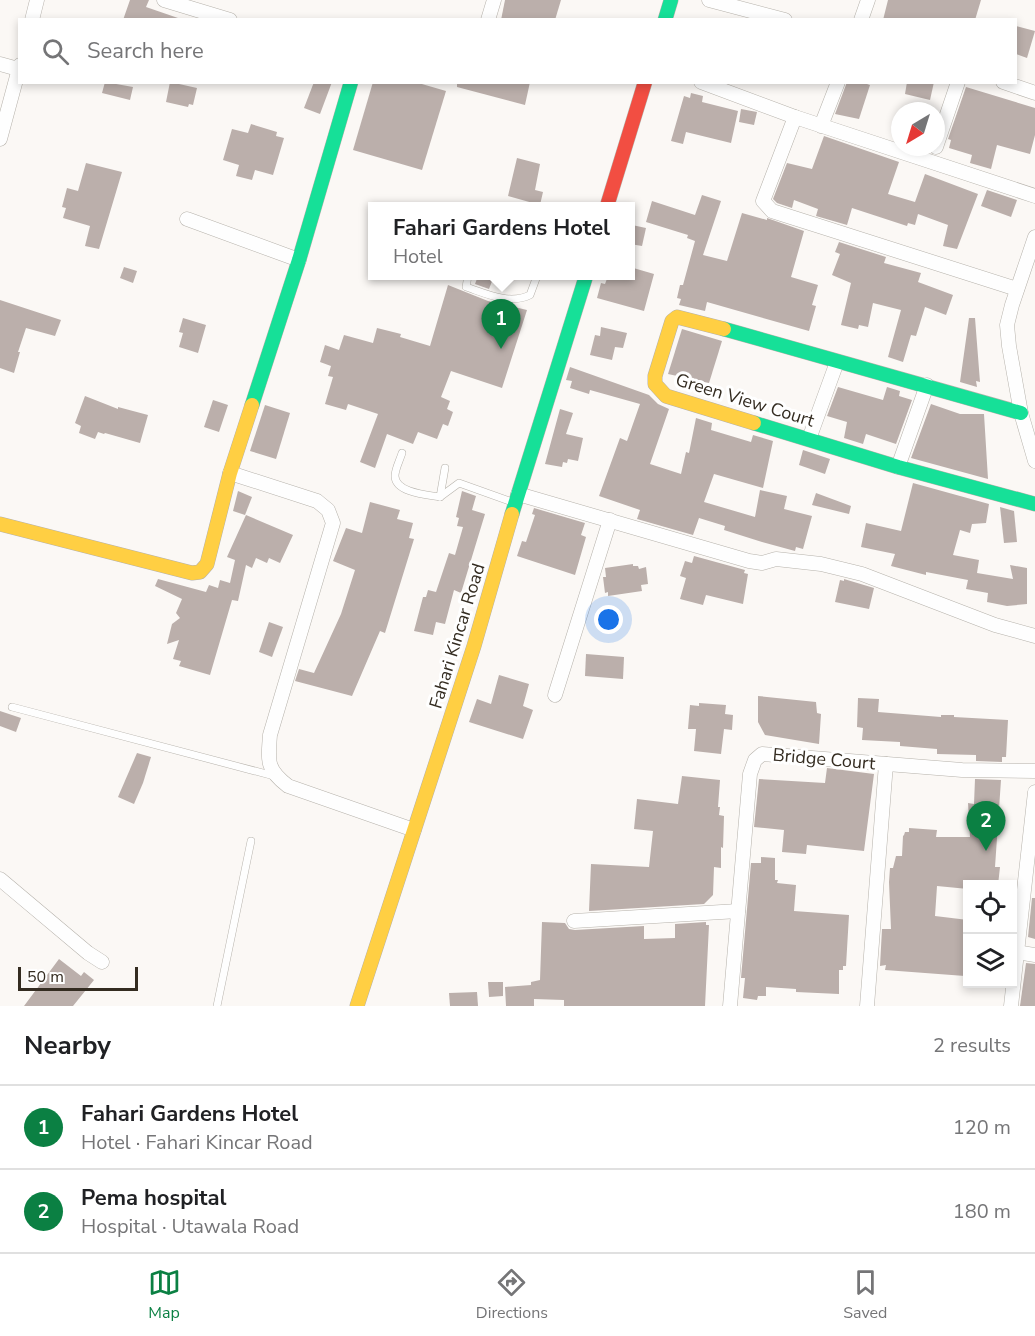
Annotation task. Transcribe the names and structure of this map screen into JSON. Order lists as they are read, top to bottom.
{
  "streets": {
    "street": ["Green View Court", "Fahari Kincar Road", "Bridge Court"]
  },
  "scale_bar": "50 m",
  "north": "bottom left",
  "page": {
    "search": "Search here",
    "popup": ["Fahari Gardens Hotel", "Hotel"],
    "pins": ["1", "2"],
    "scale": "50 m",
    "heading": ["Nearby", "2 results"],
    "list": [
      {
        "mark": "1",
        "name": "Fahari Gardens Hotel",
        "note": "Hotel · Fahari Kincar Road",
        "value": "120 m"
      },
      {
        "mark": "2",
        "name": "Pema hospital",
        "note": "Hospital · Utawala Road",
        "value": "180 m"
      }
    ],
    "nav": ["Map", "Directions", "Saved"]
  }
}
